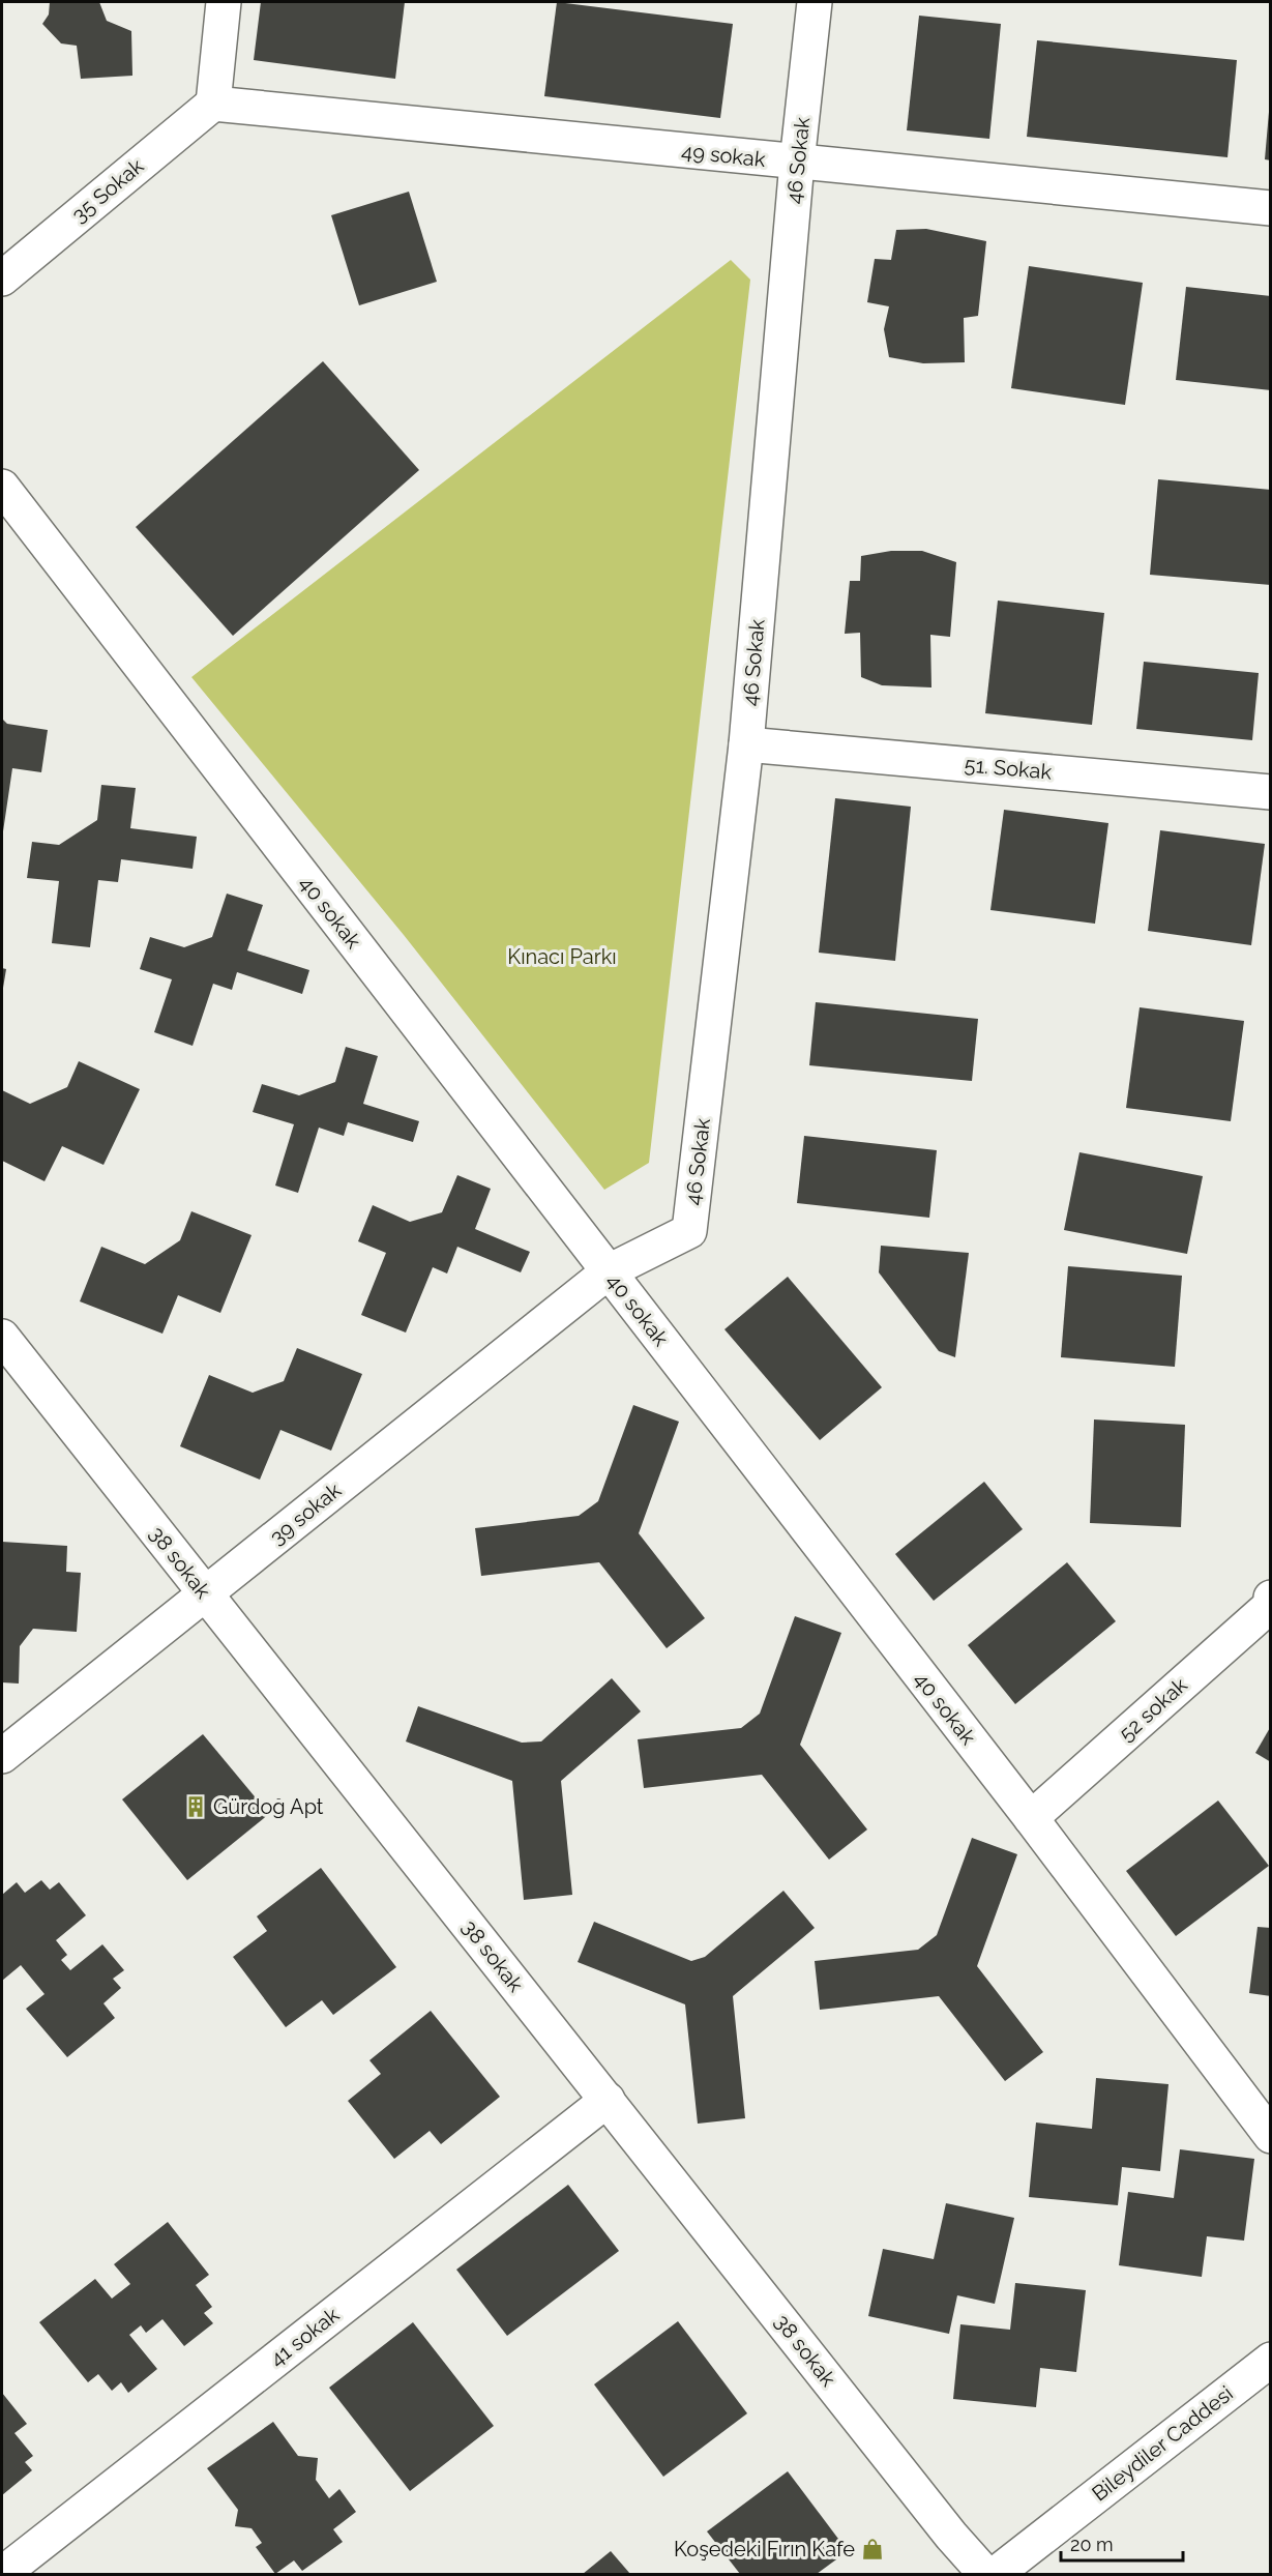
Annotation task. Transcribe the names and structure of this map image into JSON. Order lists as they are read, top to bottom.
{
  "streets": {
    "street": [
      "49 sokak",
      "46 Sokak",
      "35 Sokak",
      "51. Sokak",
      "40 sokak",
      "39 sokak",
      "38 sokak",
      "52 sokak",
      "41 sokak",
      "Bileydiler Caddesi"
    ]
  },
  "crossings": [
    ["49 sokak", "46 Sokak"],
    ["49 sokak", "35 Sokak"],
    ["46 Sokak", "51. Sokak"],
    ["46 Sokak", "40 sokak"],
    ["46 Sokak", "39 sokak"],
    ["40 sokak", "39 sokak"],
    ["40 sokak", "52 sokak"],
    ["39 sokak", "38 sokak"],
    ["38 sokak", "41 sokak"]
  ],
  "parks": ["Kınacı Parkı"],
  "places": {
    "building": ["Gürdoğ Apt"],
    "shop": ["Koşedeki Fırın Kafe"]
  },
  "scale_bar": "20 m"
}
